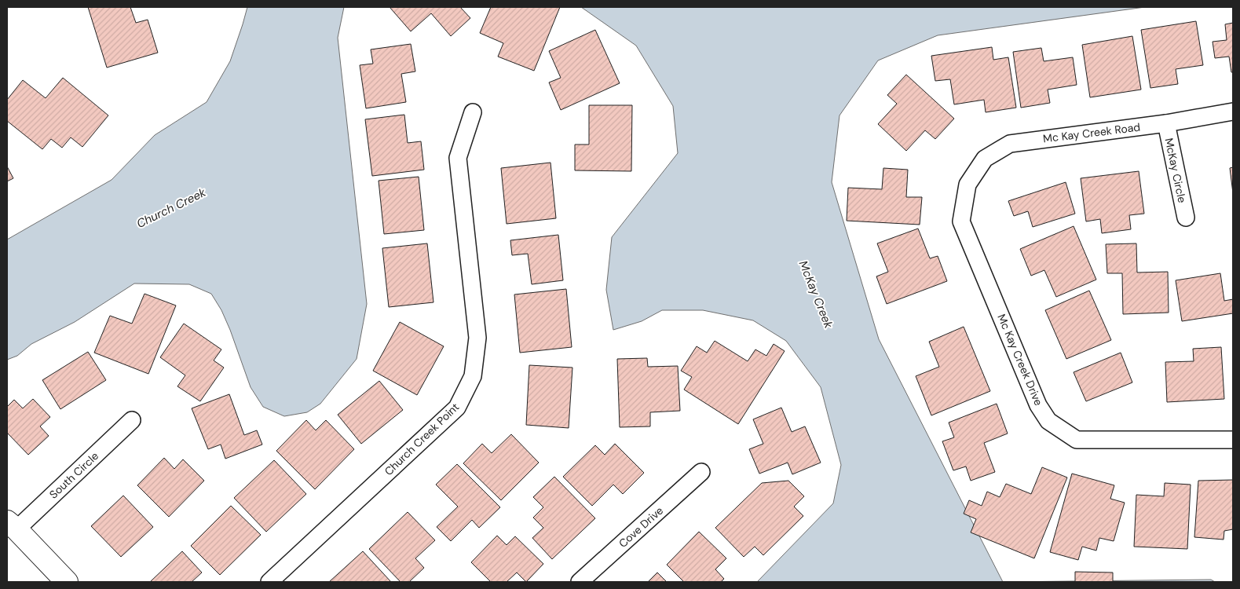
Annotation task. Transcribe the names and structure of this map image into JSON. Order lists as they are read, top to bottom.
{
  "streets": {
    "street": [
      "Mc Kay Creek Road",
      "McKay Circle",
      "Mc Kay Creek Drive",
      "Church Creek Point",
      "South Circle",
      "Cove Drive"
    ]
  },
  "crossings": [
    ["Mc Kay Creek Road", "McKay Circle"],
    ["Mc Kay Creek Road", "Mc Kay Creek Drive"]
  ],
  "water": ["Church Creek", "McKay Creek"]
}
